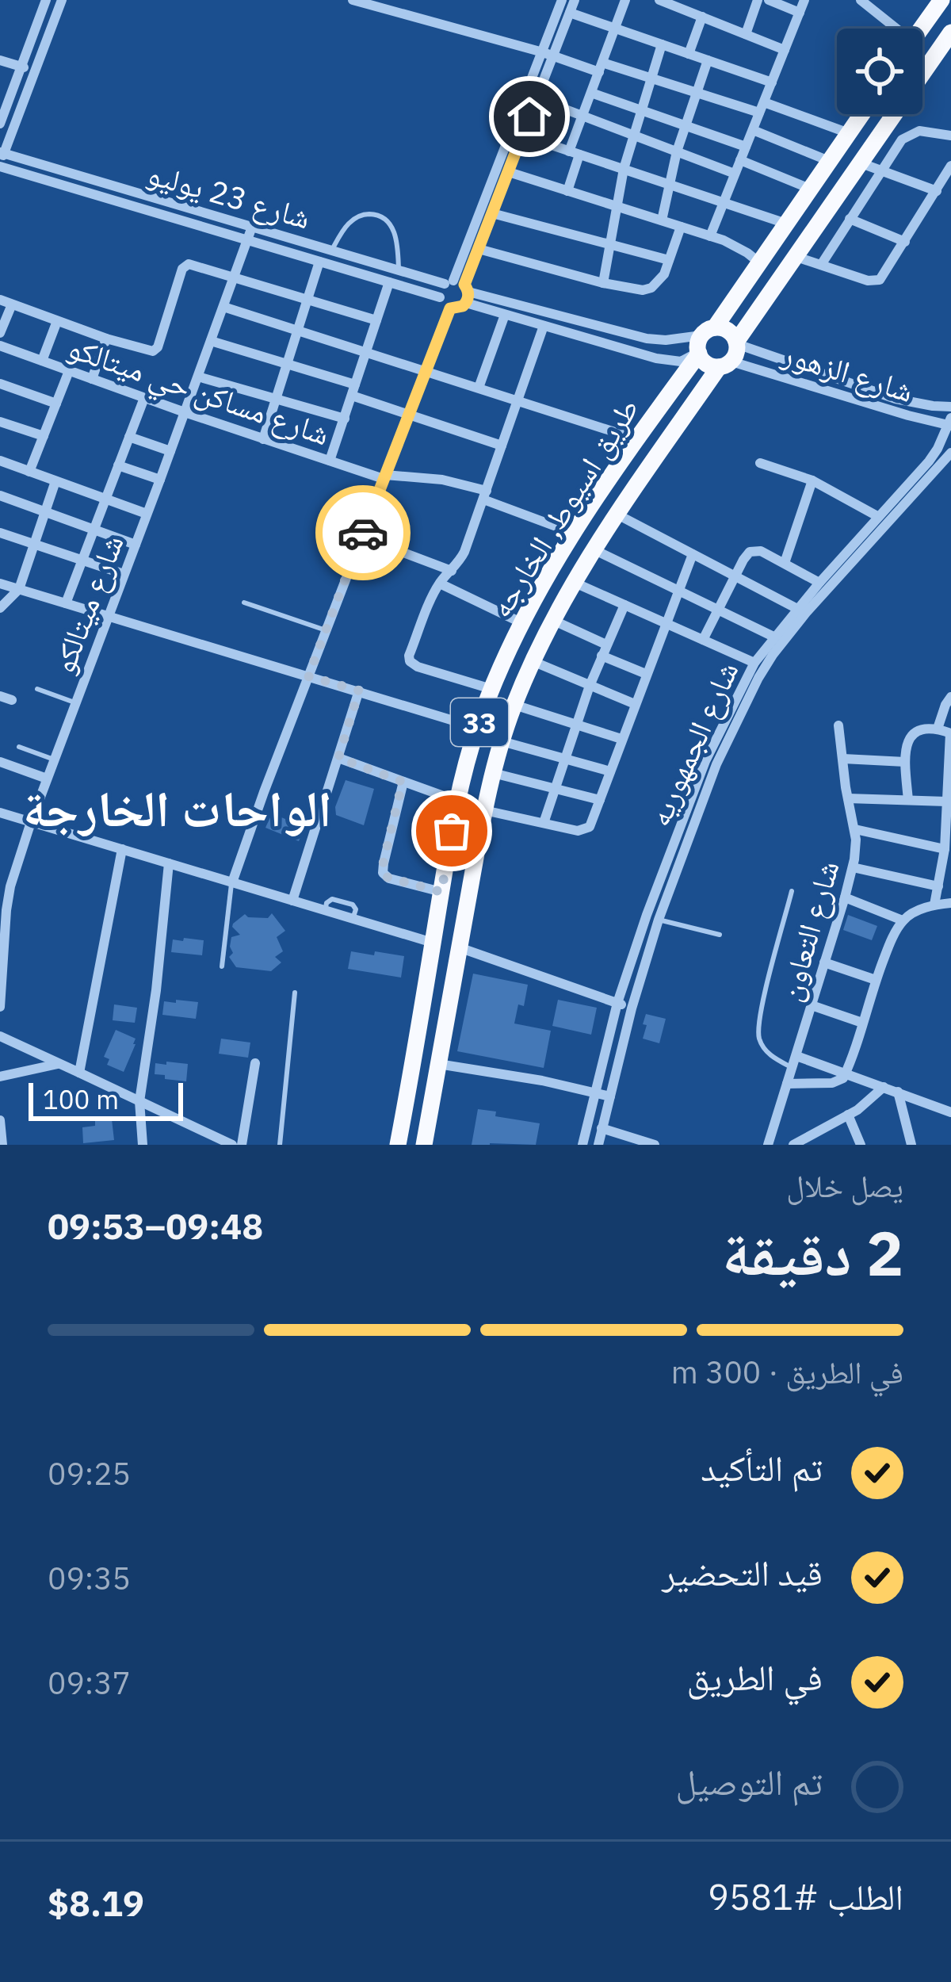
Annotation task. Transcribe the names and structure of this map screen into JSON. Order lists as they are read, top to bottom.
{
  "streets": {
    "highway": ["طريق اسيوط, الخارجه", "33"],
    "street": [
      "شارع 23 يوليو",
      "شارع الزهور",
      "شارع مساكن حي ميتالكو",
      "شارع ميتالكو",
      "شارع الجمهوريه",
      "شارع التعاون"
    ]
  },
  "crossings": [
    ["شارع 23 يوليو", "طريق اسيوط, الخارجه"],
    ["شارع 23 يوليو", "شارع ميتالكو"],
    ["شارع الزهور", "طريق اسيوط, الخارجه"],
    ["شارع الزهور", "شارع الجمهوريه"],
    ["شارع مساكن حي ميتالكو", "طريق اسيوط, الخارجه"],
    ["شارع مساكن حي ميتالكو", "شارع ميتالكو"]
  ],
  "districts": ["الواحات الخارجة"],
  "scale_bar": "100 m",
  "page": {
    "scale": "100 m",
    "heading": ["2 دقيقة", "يصل خلال", "09:48–09:53"],
    "panel": ["الطلب #9581", "$8.19"],
    "bar": "في الطريق · 300 m",
    "list": [
      ["تم التأكيد", "09:25"],
      ["قيد التحضير", "09:35"],
      ["في الطريق", "09:37"],
      "تم التوصيل"
    ]
  }
}
